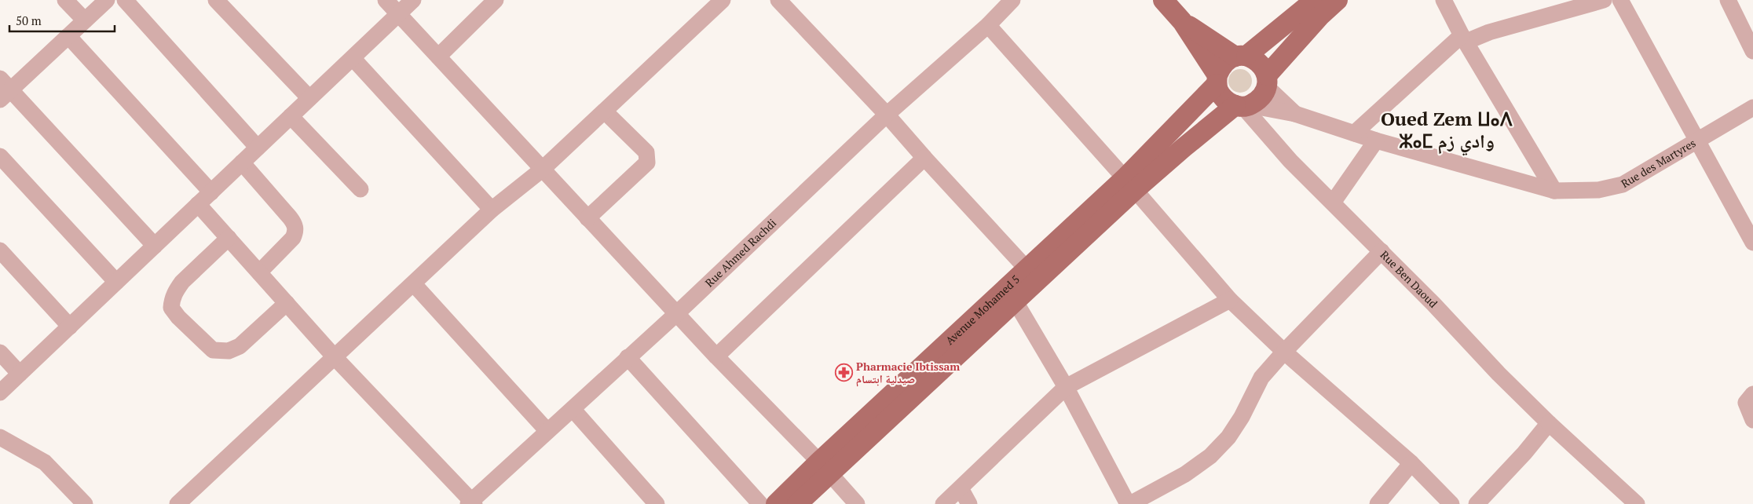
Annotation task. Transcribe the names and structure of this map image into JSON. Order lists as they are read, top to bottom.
{
  "streets": {
    "main road": ["Avenue Mohamed 5"],
    "street": ["Rue des Martyres", "Rue Ahmed Rachdi", "Rue Ben Daoud"]
  },
  "crossings": [
    ["Rue des Martyres", "Rue Ben Daoud"],
    ["Rue des Martyres", "Avenue Mohamed 5"],
    ["Rue Ben Daoud", "Avenue Mohamed 5"]
  ],
  "districts": ["Oued Zem ⵡⴰⴷ ⵣⴰⵎ وادي زم"],
  "places": {
    "pharmacy": ["Pharmacie Ibtissam صيدلية ابتسام"]
  },
  "scale_bar": "50 m"
}
